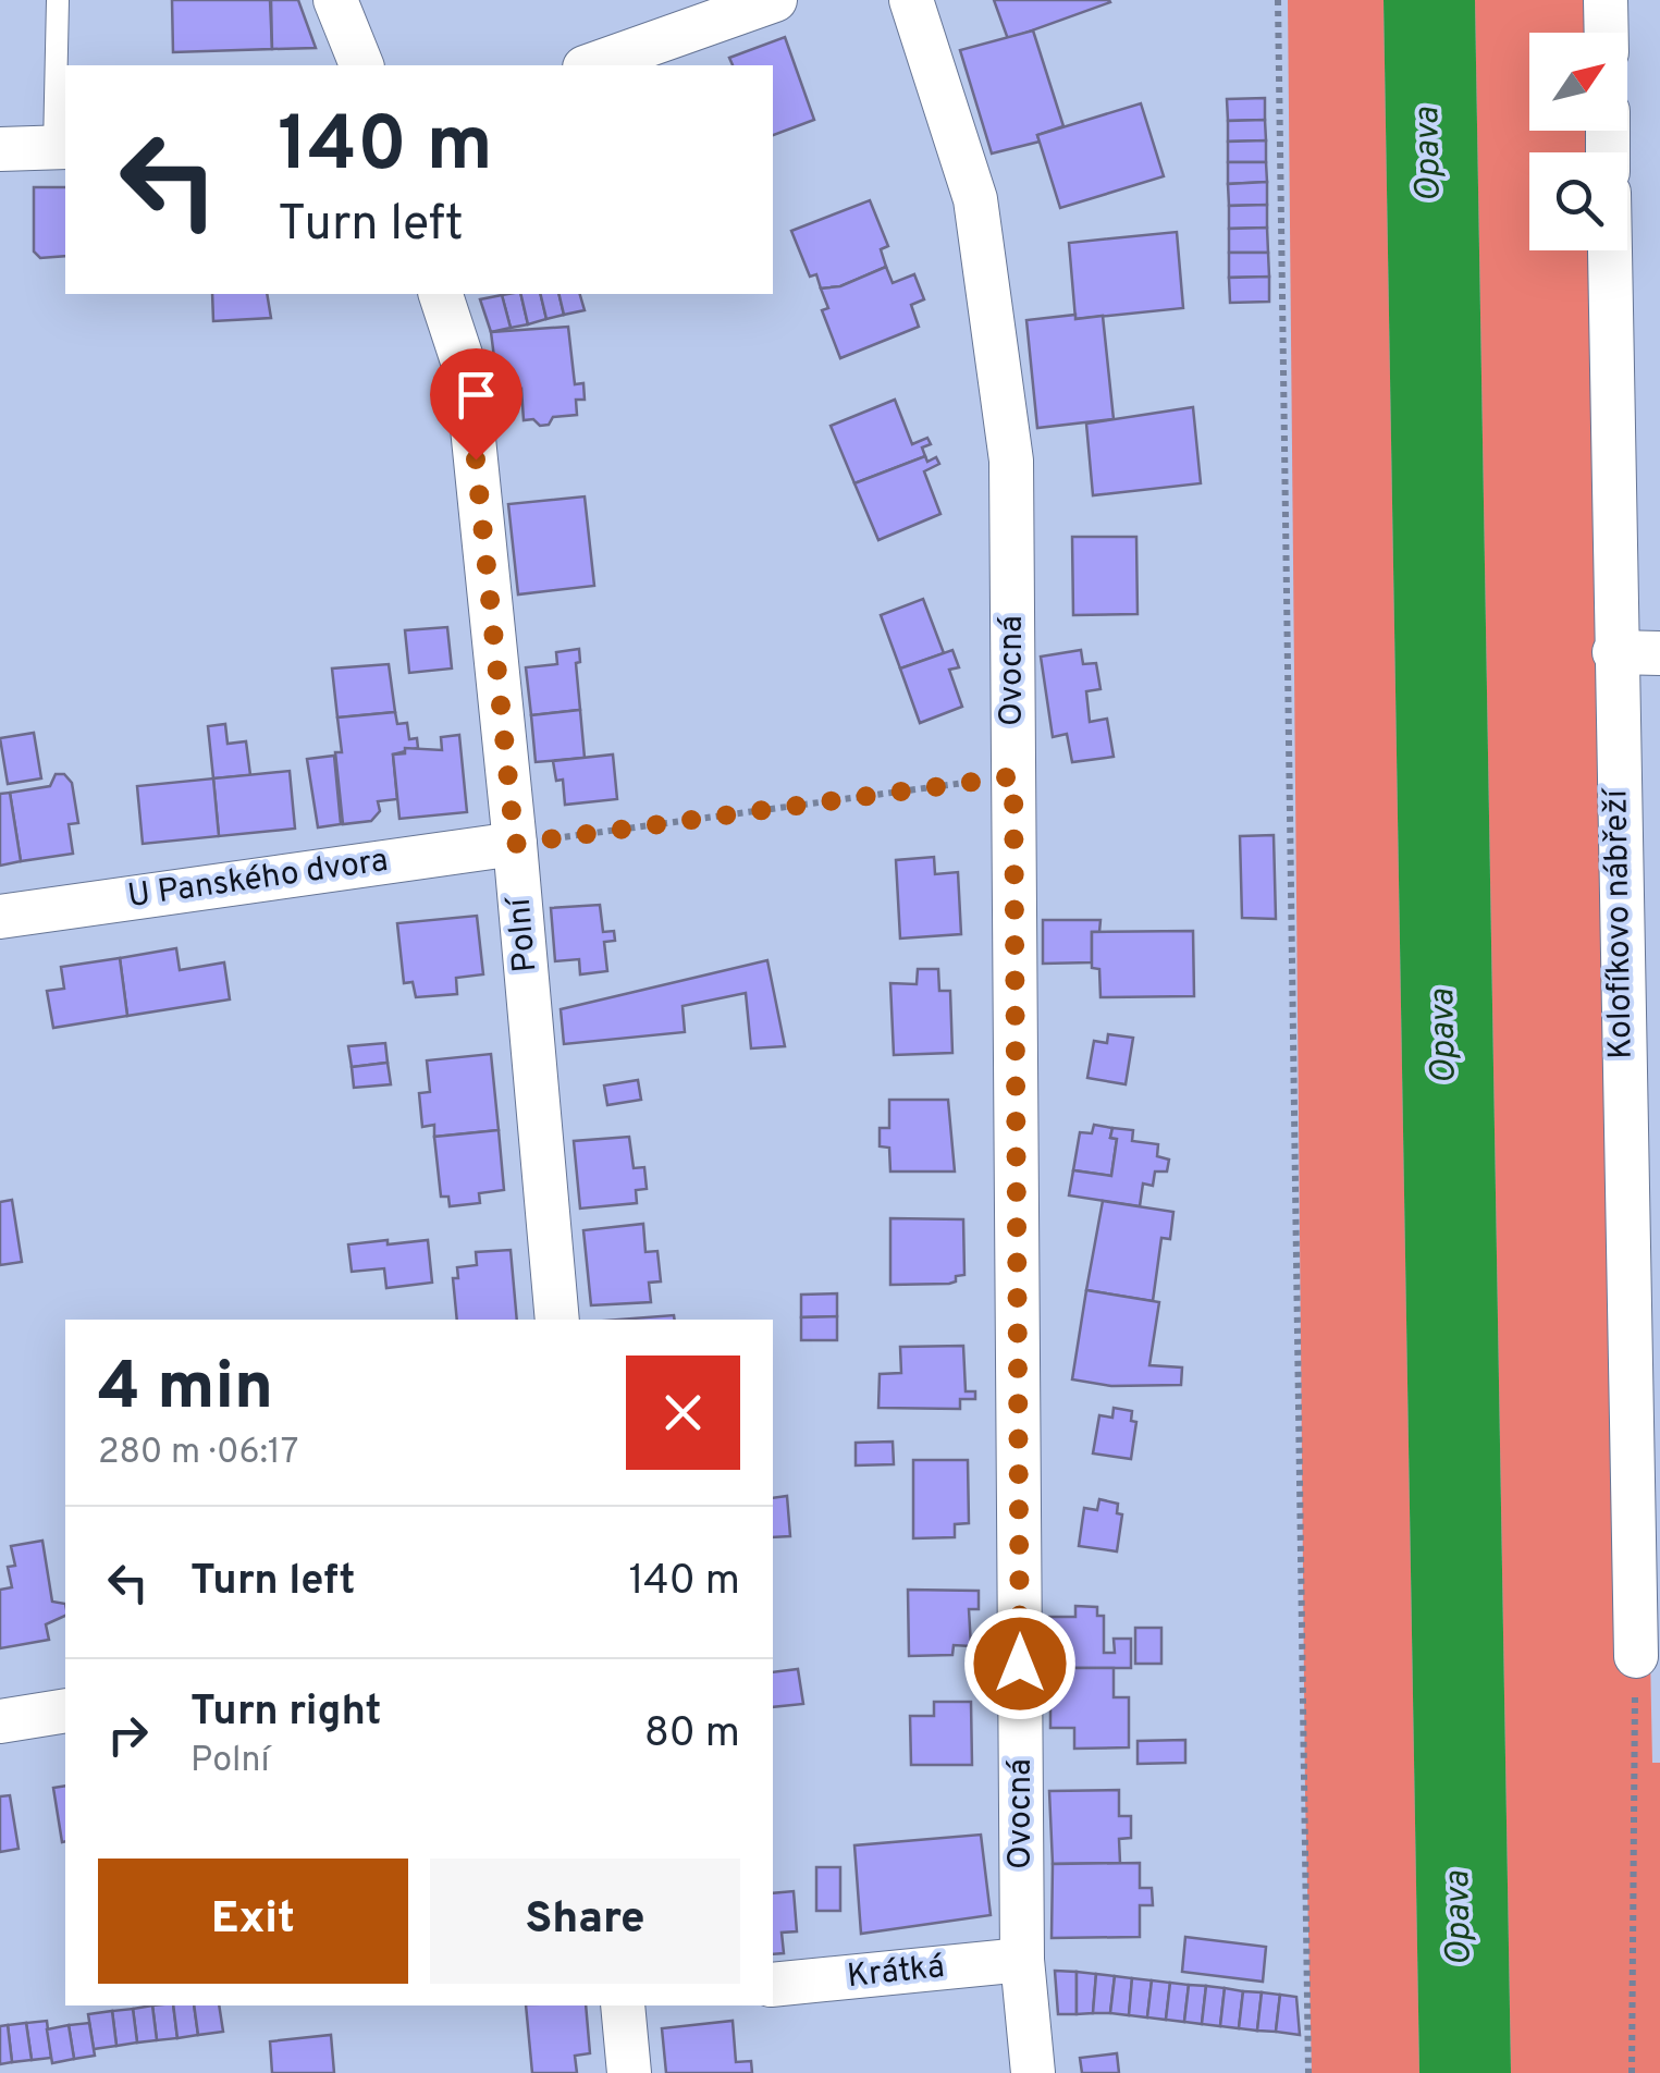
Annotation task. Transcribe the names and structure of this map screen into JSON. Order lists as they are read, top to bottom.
{
  "streets": {
    "street": [
      "Ovocná",
      "U Panského dvora",
      "Kolofíkovo nábřeží",
      "Polní",
      "Krátká"
    ]
  },
  "crossings": [
    ["Ovocná", "Krátká"],
    ["U Panského dvora", "Polní"]
  ],
  "water": ["Opava"],
  "north": "top right",
  "page": {
    "turn": ["140 m", "Turn left"],
    "heading": ["4 min", "280 m · 06:17"],
    "list": [
      {
        "name": "Turn left",
        "value": "140 m"
      },
      {
        "name": "Turn right",
        "note": "Polní",
        "value": "80 m"
      }
    ],
    "buttons": ["Exit", "Share"]
  }
}
